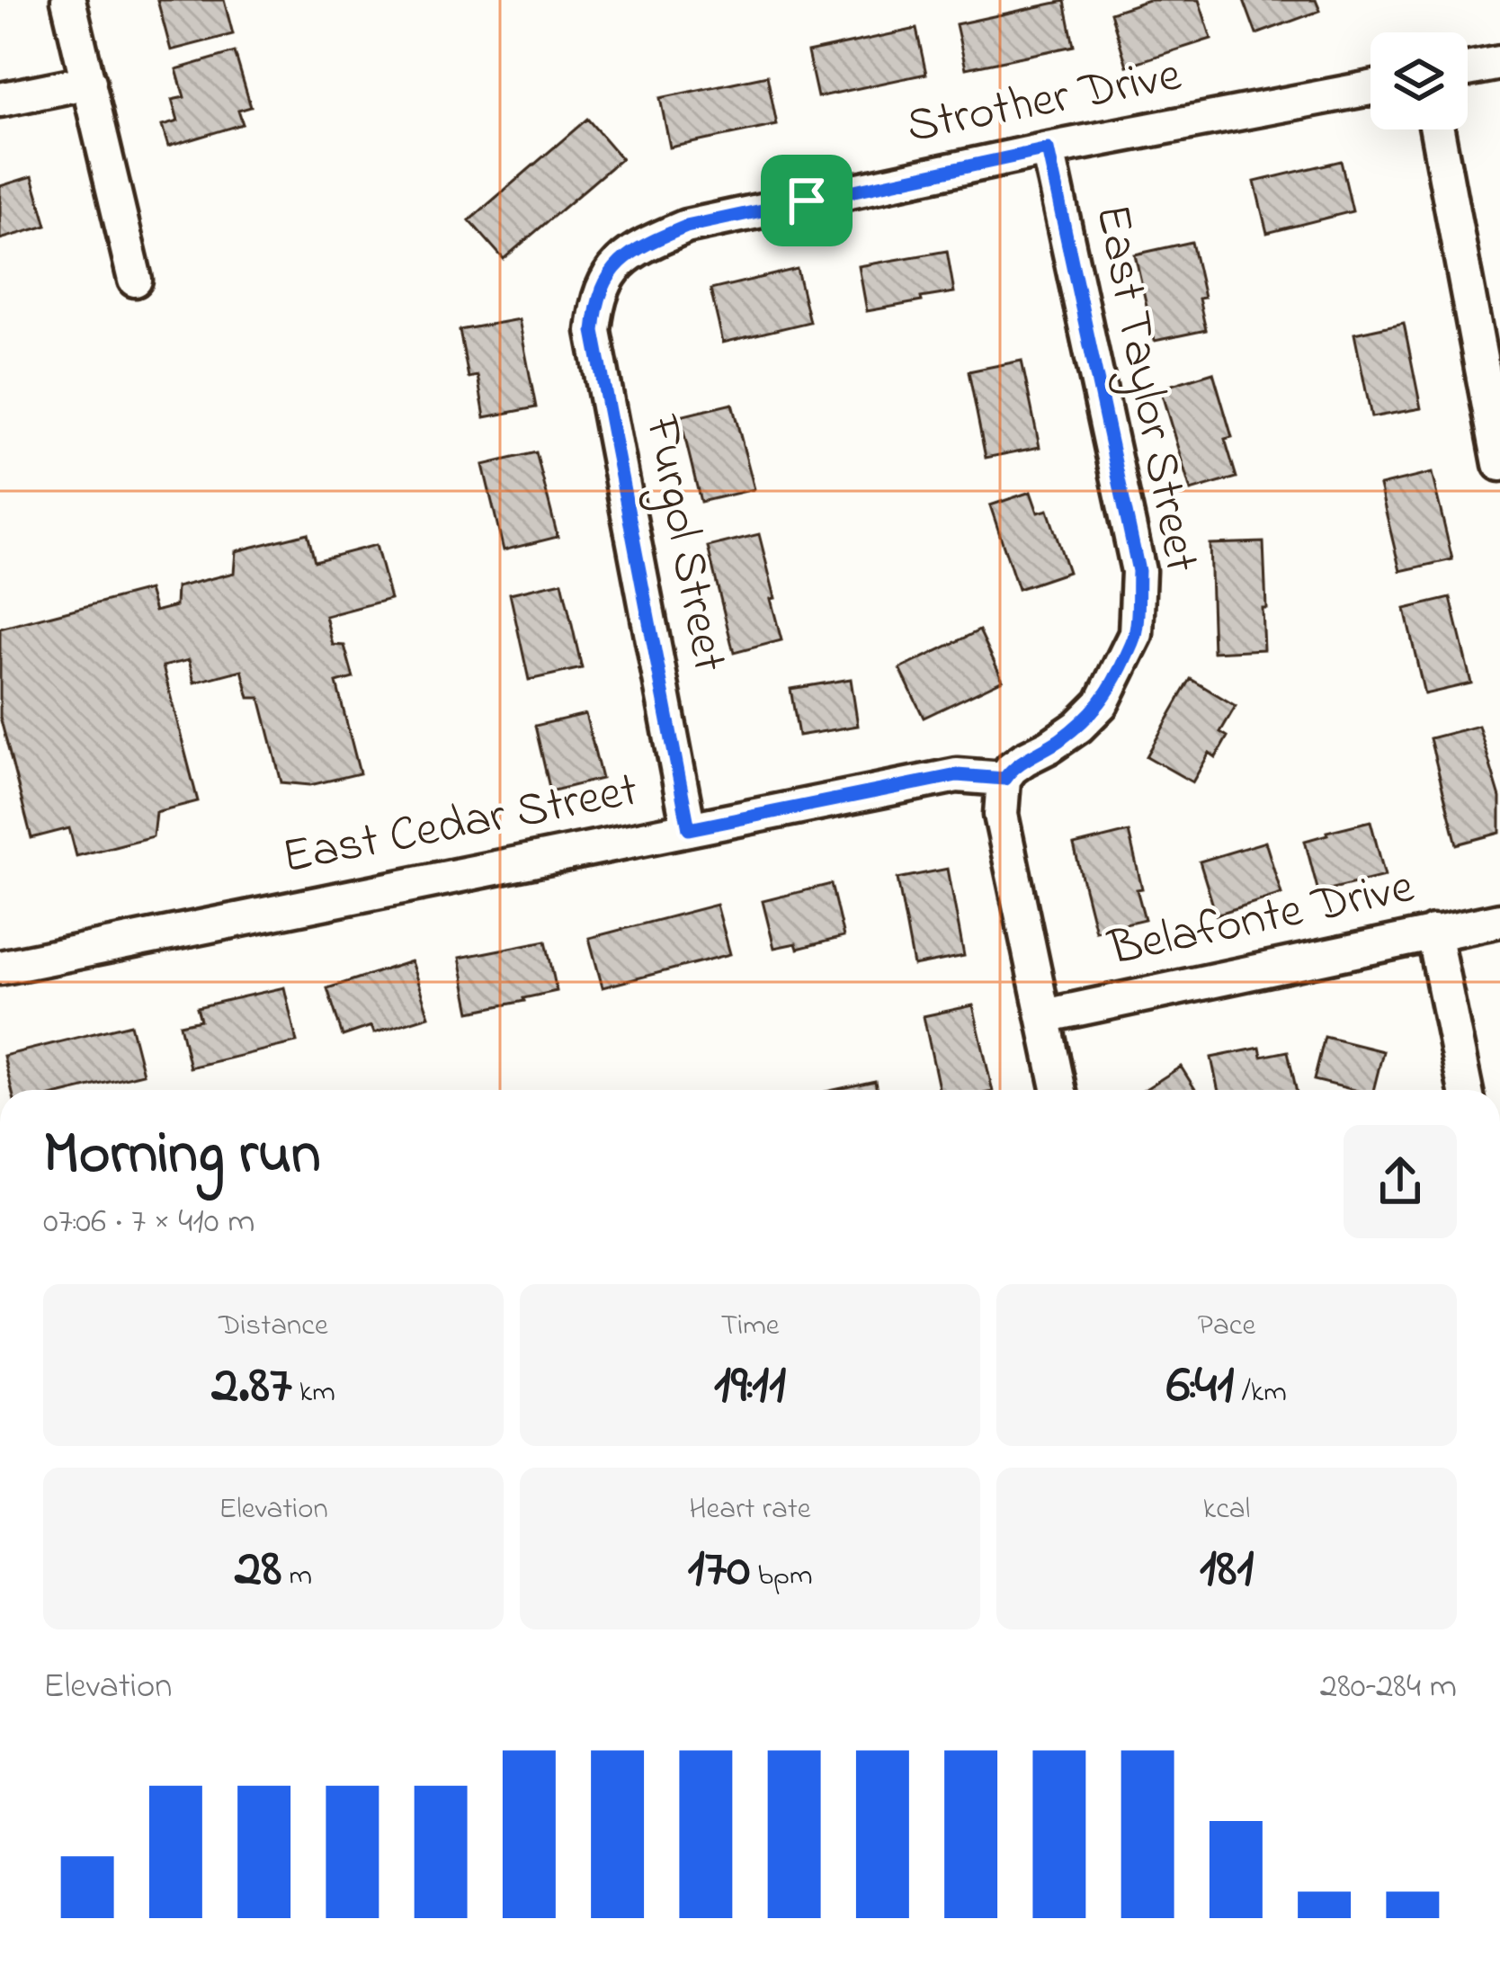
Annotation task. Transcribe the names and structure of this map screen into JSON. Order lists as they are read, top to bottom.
{
  "streets": {
    "street": [
      "Strother Drive",
      "East Taylor Street",
      "Furgol Street",
      "East Cedar Street",
      "Belafonte Drive"
    ]
  },
  "crossings": [
    ["Strother Drive", "East Taylor Street"],
    ["Strother Drive", "Furgol Street"],
    ["East Taylor Street", "East Cedar Street"],
    ["Furgol Street", "East Cedar Street"]
  ],
  "page": {
    "heading": ["Morning run", "07:06 · 7 × 410 m"],
    "stats": [
      ["Distance", "2.87 km"],
      ["Time", "19:11"],
      ["Pace", "6:41 /km"],
      ["Elevation", "28 m"],
      ["Heart rate", "170 bpm"],
      ["kcal", "181"]
    ],
    "chart": ["Elevation", "280–284 m"]
  }
}
